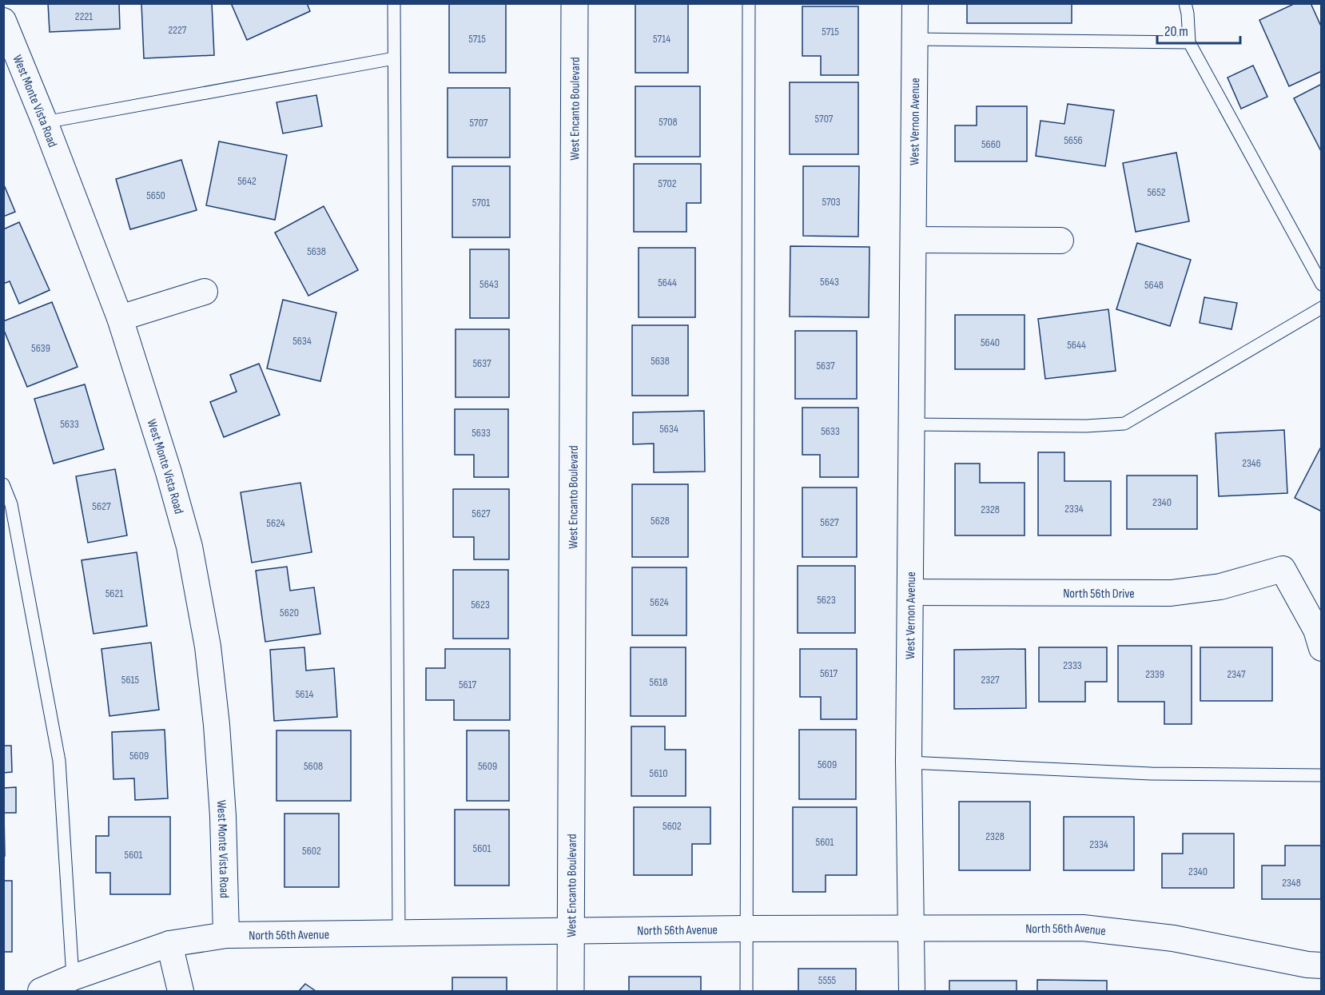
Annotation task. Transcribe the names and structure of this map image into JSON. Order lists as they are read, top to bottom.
{
  "streets": {
    "street": [
      "West Monte Vista Road",
      "West Encanto Boulevard",
      "West Vernon Avenue",
      "North 56th Drive",
      "North 56th Avenue"
    ]
  },
  "crossings": [
    ["West Monte Vista Road", "North 56th Avenue"],
    ["West Encanto Boulevard", "North 56th Avenue"],
    ["West Vernon Avenue", "North 56th Drive"],
    ["West Vernon Avenue", "North 56th Avenue"]
  ],
  "house_numbers": [
    "2221",
    "2227",
    "5715",
    "5715",
    "5714",
    "5707",
    "5708",
    "5707",
    "5656",
    "5660",
    "5642",
    "5702",
    "5652",
    "5650",
    "5703",
    "5701",
    "5638",
    "5643",
    "5644",
    "5643",
    "5648",
    "5634",
    "5640",
    "5644",
    "5639",
    "5638",
    "5637",
    "5637",
    "5633",
    "5634",
    "5633",
    "5633",
    "2346",
    "2340",
    "5627",
    "2334",
    "2328",
    "5627",
    "5628",
    "5627",
    "5624",
    "5621",
    "5623",
    "5624",
    "5623",
    "5620",
    "2333",
    "5617",
    "2339",
    "2347",
    "5615",
    "2327",
    "5618",
    "5617",
    "5614",
    "5609",
    "5609",
    "5608",
    "5609",
    "5610",
    "5602",
    "2328",
    "5601",
    "2334",
    "5601",
    "5602",
    "5601",
    "2340",
    "2348",
    "5555"
  ],
  "scale_bar": "20 m"
}
